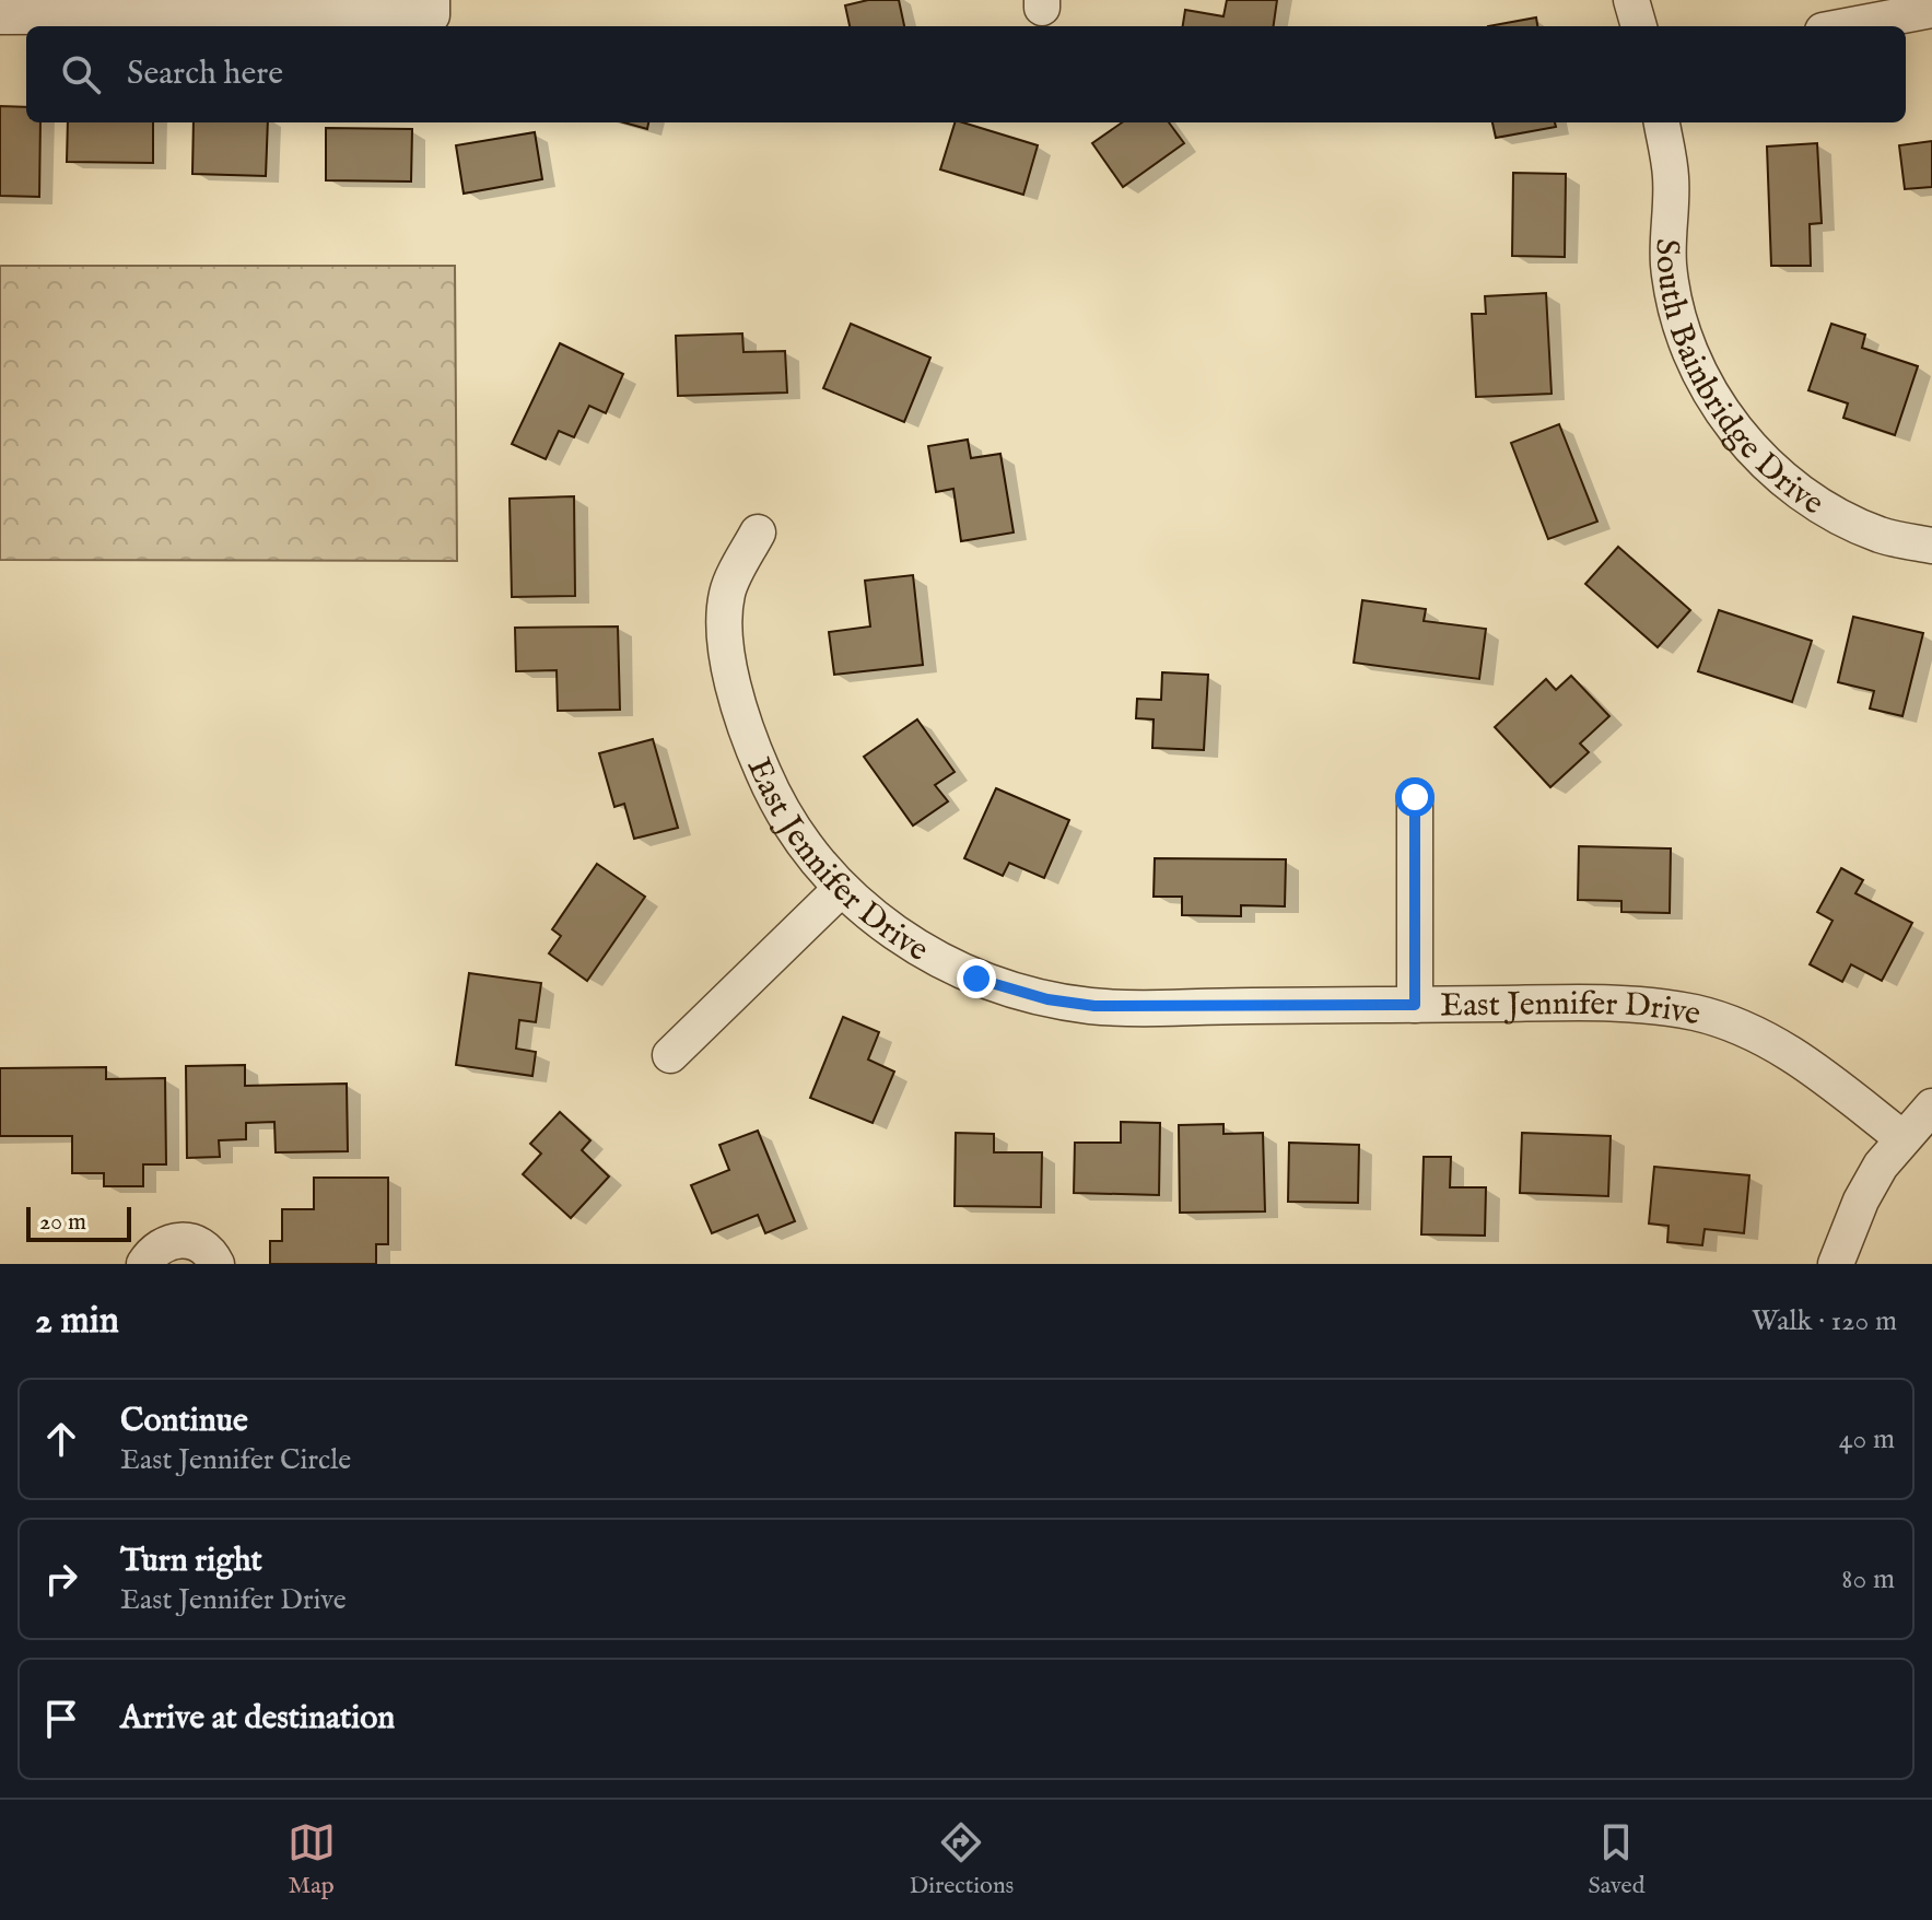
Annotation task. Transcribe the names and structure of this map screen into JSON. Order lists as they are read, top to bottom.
{
  "streets": {
    "street": ["South Bainbridge Drive", "East Jennifer Drive"]
  },
  "scale_bar": "20 m",
  "page": {
    "search": "Search here",
    "scale": "20 m",
    "heading": ["2 min", "Walk · 120 m"],
    "list": [
      ["Continue", "East Jennifer Circle", "40 m"],
      ["Turn right", "East Jennifer Drive", "80 m"],
      "Arrive at destination"
    ],
    "nav": ["Map", "Directions", "Saved"]
  }
}
